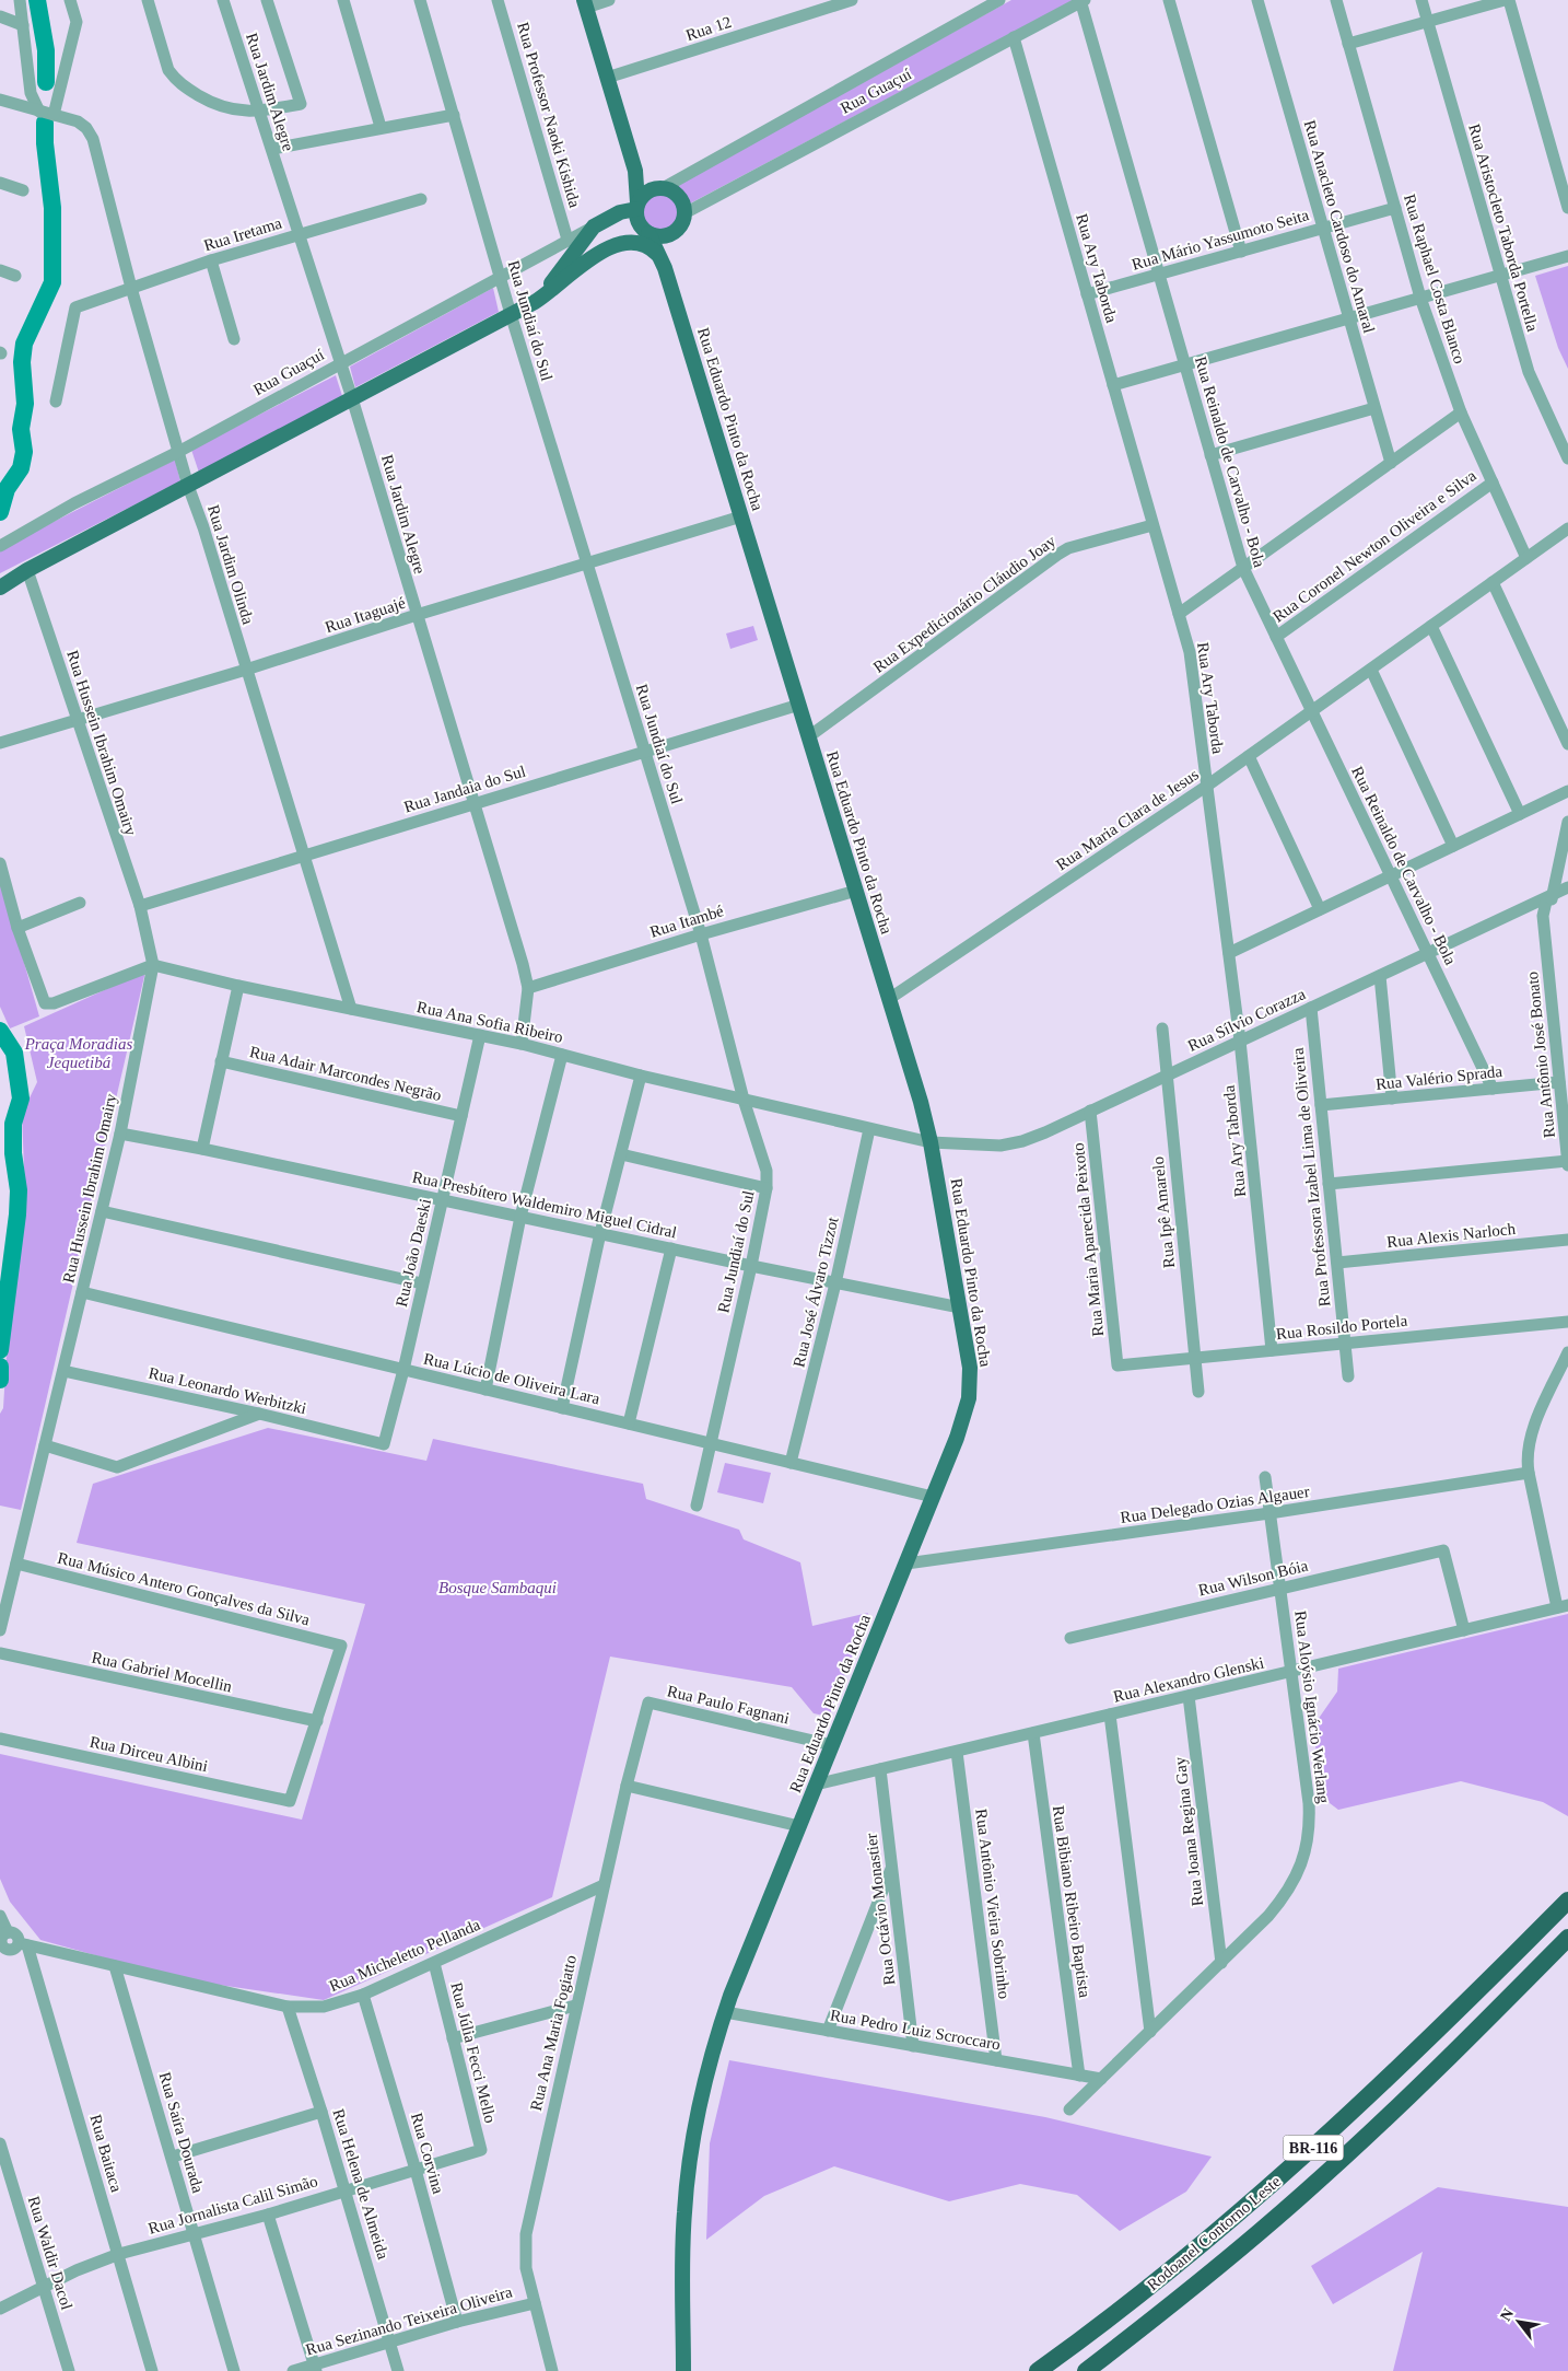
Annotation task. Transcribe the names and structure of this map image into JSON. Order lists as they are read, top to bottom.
{
  "streets": {
    "highway": ["BR-116", "Rodoanel Contorno Leste"],
    "main road": ["Rua Guaçuí", "Rua Eduardo Pinto da Rocha"],
    "street": [
      "Rua 12",
      "Rua Jardim Alegre",
      "Rua Professor Naoki Kishida",
      "Rua Anacleto Cardoso do Amaral",
      "Rua Aristocleto Taborda Portella",
      "Rua Iretama",
      "Rua Mário Yassumoto Seita",
      "Rua Ary Taborda",
      "Rua Raphael Costa Blanco",
      "Rua Jundiaí do Sul",
      "Rua Reinaldo de Carvalho - Bola",
      "Rua Coronel Newton Oliveira e Silva",
      "Rua Jardim Olinda",
      "Rua Expedicionário Cláudio Joay",
      "Rua Itaguajé",
      "Rua Hussein Ibrahim Omairy",
      "Rua Jandaia do Sul",
      "Rua Maria Clara de Jesus",
      "Rua Itambé",
      "Rua Sílvio Corazza",
      "Rua Ana Sofia Ribeiro",
      "Rua Antônio José Bonato",
      "Rua Adair Marcondes Negrão",
      "Rua Valério Sprada",
      "Rua Professora Izabel Lima de Oliveira",
      "Rua Presbítero Waldemiro Miguel Cidral",
      "Rua Ipê Amarelo",
      "Rua Alexis Narloch",
      "Rua Maria Aparecida Peixoto",
      "Rua João Daeski",
      "Rua José Álvaro Tizzot",
      "Rua Rosildo Portela",
      "Rua Lúcio de Oliveira Lara",
      "Rua Leonardo Werbitzki",
      "Rua Delegado Ozias Algauer",
      "Rua Wilson Bóia",
      "Rua Músico Antero Gonçalves da Silva",
      "Rua Gabriel Mocellin",
      "Rua Alexandro Glenski",
      "Rua Paulo Fagnani",
      "Rua Aloýsio Ignácio Werlang",
      "Rua Dirceu Albini",
      "Rua Joana Regina Gay",
      "Rua Bibiano Ribeiro Baptista",
      "Rua Antônio Vieira Sobrinho",
      "Rua Octávio Monastier",
      "Rua Micheletto Pellanda",
      "Rua Pedro Luiz Scroccaro",
      "Rua Ana Maria Fogiatto",
      "Rua Júlia Fecci Mello",
      "Rua Saíra Dourada",
      "Rua Baitaca",
      "Rua Corvina",
      "Rua Helena de Almeida",
      "Rua Jornalista Calil Simão",
      "Rua Waldir Dacol",
      "Rua Sezinando Teixeira Oliveira"
    ]
  },
  "crossings": [
    ["Rua Guaçuí", "Rua Jardim Alegre"],
    ["Rua Guaçuí", "Rua Professor Naoki Kishida"],
    ["Rua Guaçuí", "Rua Ary Taborda"],
    ["Rua Guaçuí", "Rua Jundiaí do Sul"],
    ["Rua Guaçuí", "Rua Eduardo Pinto da Rocha"],
    ["Rua Guaçuí", "Rua Reinaldo de Carvalho - Bola"],
    ["Rua Guaçuí", "Rua Jardim Olinda"],
    ["Rua Guaçuí", "Rua Hussein Ibrahim Omairy"],
    ["Rua Jardim Alegre", "Rua Iretama"],
    ["Rua Jardim Alegre", "Rua Itaguajé"],
    ["Rua Jardim Alegre", "Rua Jandaia do Sul"],
    ["Rua Jardim Alegre", "Rua Itambé"],
    ["Rua Jardim Alegre", "Rua Ana Sofia Ribeiro"],
    ["Rua Anacleto Cardoso do Amaral", "Rua Mário Yassumoto Seita"],
    ["Rua Iretama", "Rua Jardim Olinda"],
    ["Rua Mário Yassumoto Seita", "Rua Ary Taborda"],
    ["Rua Mário Yassumoto Seita", "Rua Raphael Costa Blanco"],
    ["Rua Mário Yassumoto Seita", "Rua Reinaldo de Carvalho - Bola"],
    ["Rua Ary Taborda", "Rua Expedicionário Cláudio Joay"],
    ["Rua Ary Taborda", "Rua Maria Clara de Jesus"],
    ["Rua Ary Taborda", "Rua Sílvio Corazza"],
    ["Rua Ary Taborda", "Rua Rosildo Portela"],
    ["Rua Raphael Costa Blanco", "Rua Coronel Newton Oliveira e Silva"],
    ["Rua Raphael Costa Blanco", "Rua Maria Clara de Jesus"],
    ["Rua Jundiaí do Sul", "Rua Itaguajé"],
    ["Rua Jundiaí do Sul", "Rua Jandaia do Sul"],
    ["Rua Jundiaí do Sul", "Rua Itambé"],
    ["Rua Jundiaí do Sul", "Rua Ana Sofia Ribeiro"],
    ["Rua Jundiaí do Sul", "Rua Presbítero Waldemiro Miguel Cidral"],
    ["Rua Jundiaí do Sul", "Rua Lúcio de Oliveira Lara"],
    ["Rua Eduardo Pinto da Rocha", "Rua Expedicionário Cláudio Joay"],
    ["Rua Eduardo Pinto da Rocha", "Rua Itaguajé"],
    ["Rua Eduardo Pinto da Rocha", "Rua Jandaia do Sul"],
    ["Rua Eduardo Pinto da Rocha", "Rua Maria Clara de Jesus"],
    ["Rua Eduardo Pinto da Rocha", "Rua Itambé"],
    ["Rua Eduardo Pinto da Rocha", "Rua Sílvio Corazza"],
    ["Rua Eduardo Pinto da Rocha", "Rua Ana Sofia Ribeiro"],
    ["Rua Eduardo Pinto da Rocha", "Rua Presbítero Waldemiro Miguel Cidral"],
    ["Rua Eduardo Pinto da Rocha", "Rua Lúcio de Oliveira Lara"],
    ["Rua Eduardo Pinto da Rocha", "Rua Delegado Ozias Algauer"],
    ["Rua Eduardo Pinto da Rocha", "Rua Alexandro Glenski"],
    ["Rua Eduardo Pinto da Rocha", "Rua Paulo Fagnani"],
    ["Rua Eduardo Pinto da Rocha", "Rua Pedro Luiz Scroccaro"],
    ["Rua Reinaldo de Carvalho - Bola", "Rua Coronel Newton Oliveira e Silva"],
    ["Rua Reinaldo de Carvalho - Bola", "Rua Maria Clara de Jesus"],
    ["Rua Reinaldo de Carvalho - Bola", "Rua Sílvio Corazza"],
    ["Rua Reinaldo de Carvalho - Bola", "Rua Valério Sprada"],
    ["Rua Jardim Olinda", "Rua Itaguajé"],
    ["Rua Jardim Olinda", "Rua Jandaia do Sul"],
    ["Rua Jardim Olinda", "Rua Ana Sofia Ribeiro"],
    ["Rua Itaguajé", "Rua Hussein Ibrahim Omairy"],
    ["Rua Hussein Ibrahim Omairy", "Rua Jandaia do Sul"],
    ["Rua Hussein Ibrahim Omairy", "Rua Ana Sofia Ribeiro"],
    ["Rua Hussein Ibrahim Omairy", "Rua Presbítero Waldemiro Miguel Cidral"],
    ["Rua Hussein Ibrahim Omairy", "Rua Lúcio de Oliveira Lara"],
    ["Rua Hussein Ibrahim Omairy", "Rua Leonardo Werbitzki"],
    ["Rua Hussein Ibrahim Omairy", "Rua Músico Antero Gonçalves da Silva"],
    ["Rua Sílvio Corazza", "Rua Ana Sofia Ribeiro"],
    ["Rua Sílvio Corazza", "Rua Antônio José Bonato"],
    ["Rua Sílvio Corazza", "Rua Professora Izabel Lima de Oliveira"],
    ["Rua Sílvio Corazza", "Rua Ipê Amarelo"],
    ["Rua Sílvio Corazza", "Rua Maria Aparecida Peixoto"],
    ["Rua Ana Sofia Ribeiro", "Rua João Daeski"],
    ["Rua Ana Sofia Ribeiro", "Rua José Álvaro Tizzot"],
    ["Rua Antônio José Bonato", "Rua Valério Sprada"],
    ["Rua Adair Marcondes Negrão", "Rua João Daeski"],
    ["Rua Valério Sprada", "Rua Professora Izabel Lima de Oliveira"],
    ["Rua Professora Izabel Lima de Oliveira", "Rua Alexis Narloch"],
    ["Rua Professora Izabel Lima de Oliveira", "Rua Rosildo Portela"],
    ["Rua Presbítero Waldemiro Miguel Cidral", "Rua João Daeski"],
    ["Rua Presbítero Waldemiro Miguel Cidral", "Rua José Álvaro Tizzot"],
    ["Rua Ipê Amarelo", "Rua Rosildo Portela"],
    ["Rua Maria Aparecida Peixoto", "Rua Rosildo Portela"],
    ["Rua João Daeski", "Rua Lúcio de Oliveira Lara"],
    ["Rua João Daeski", "Rua Leonardo Werbitzki"],
    ["Rua José Álvaro Tizzot", "Rua Lúcio de Oliveira Lara"],
    ["Rua Delegado Ozias Algauer", "Rua Aloýsio Ignácio Werlang"],
    ["Rua Wilson Bóia", "Rua Alexandro Glenski"],
    ["Rua Wilson Bóia", "Rua Aloýsio Ignácio Werlang"],
    ["Rua Músico Antero Gonçalves da Silva", "Rua Gabriel Mocellin"],
    ["Rua Músico Antero Gonçalves da Silva", "Rua Dirceu Albini"],
    ["Rua Gabriel Mocellin", "Rua Dirceu Albini"],
    ["Rua Alexandro Glenski", "Rua Aloýsio Ignácio Werlang"],
    ["Rua Alexandro Glenski", "Rua Joana Regina Gay"],
    ["Rua Alexandro Glenski", "Rua Bibiano Ribeiro Baptista"],
    ["Rua Alexandro Glenski", "Rua Antônio Vieira Sobrinho"],
    ["Rua Alexandro Glenski", "Rua Octávio Monastier"],
    ["Rua Paulo Fagnani", "Rua Ana Maria Fogiatto"],
    ["Rua Aloýsio Ignácio Werlang", "Rua Joana Regina Gay"],
    ["Rua Aloýsio Ignácio Werlang", "Rua Pedro Luiz Scroccaro"],
    ["Rua Bibiano Ribeiro Baptista", "Rua Pedro Luiz Scroccaro"],
    ["Rua Antônio Vieira Sobrinho", "Rua Pedro Luiz Scroccaro"],
    ["Rua Octávio Monastier", "Rua Pedro Luiz Scroccaro"],
    ["Rua Micheletto Pellanda", "Rua Ana Maria Fogiatto"],
    ["Rua Micheletto Pellanda", "Rua Júlia Fecci Mello"],
    ["Rua Micheletto Pellanda", "Rua Saíra Dourada"],
    ["Rua Micheletto Pellanda", "Rua Baitaca"],
    ["Rua Micheletto Pellanda", "Rua Corvina"],
    ["Rua Micheletto Pellanda", "Rua Helena de Almeida"],
    ["Rua Ana Maria Fogiatto", "Rua Sezinando Teixeira Oliveira"],
    ["Rua Júlia Fecci Mello", "Rua Jornalista Calil Simão"],
    ["Rua Saíra Dourada", "Rua Jornalista Calil Simão"],
    ["Rua Baitaca", "Rua Jornalista Calil Simão"],
    ["Rua Corvina", "Rua Jornalista Calil Simão"],
    ["Rua Corvina", "Rua Sezinando Teixeira Oliveira"],
    ["Rua Helena de Almeida", "Rua Jornalista Calil Simão"],
    ["Rua Helena de Almeida", "Rua Sezinando Teixeira Oliveira"],
    ["Rua Jornalista Calil Simão", "Rua Waldir Dacol"]
  ],
  "parks": ["Praça Moradias Jequetibá", "Bosque Sambaqui"],
  "north": "top left"
}
